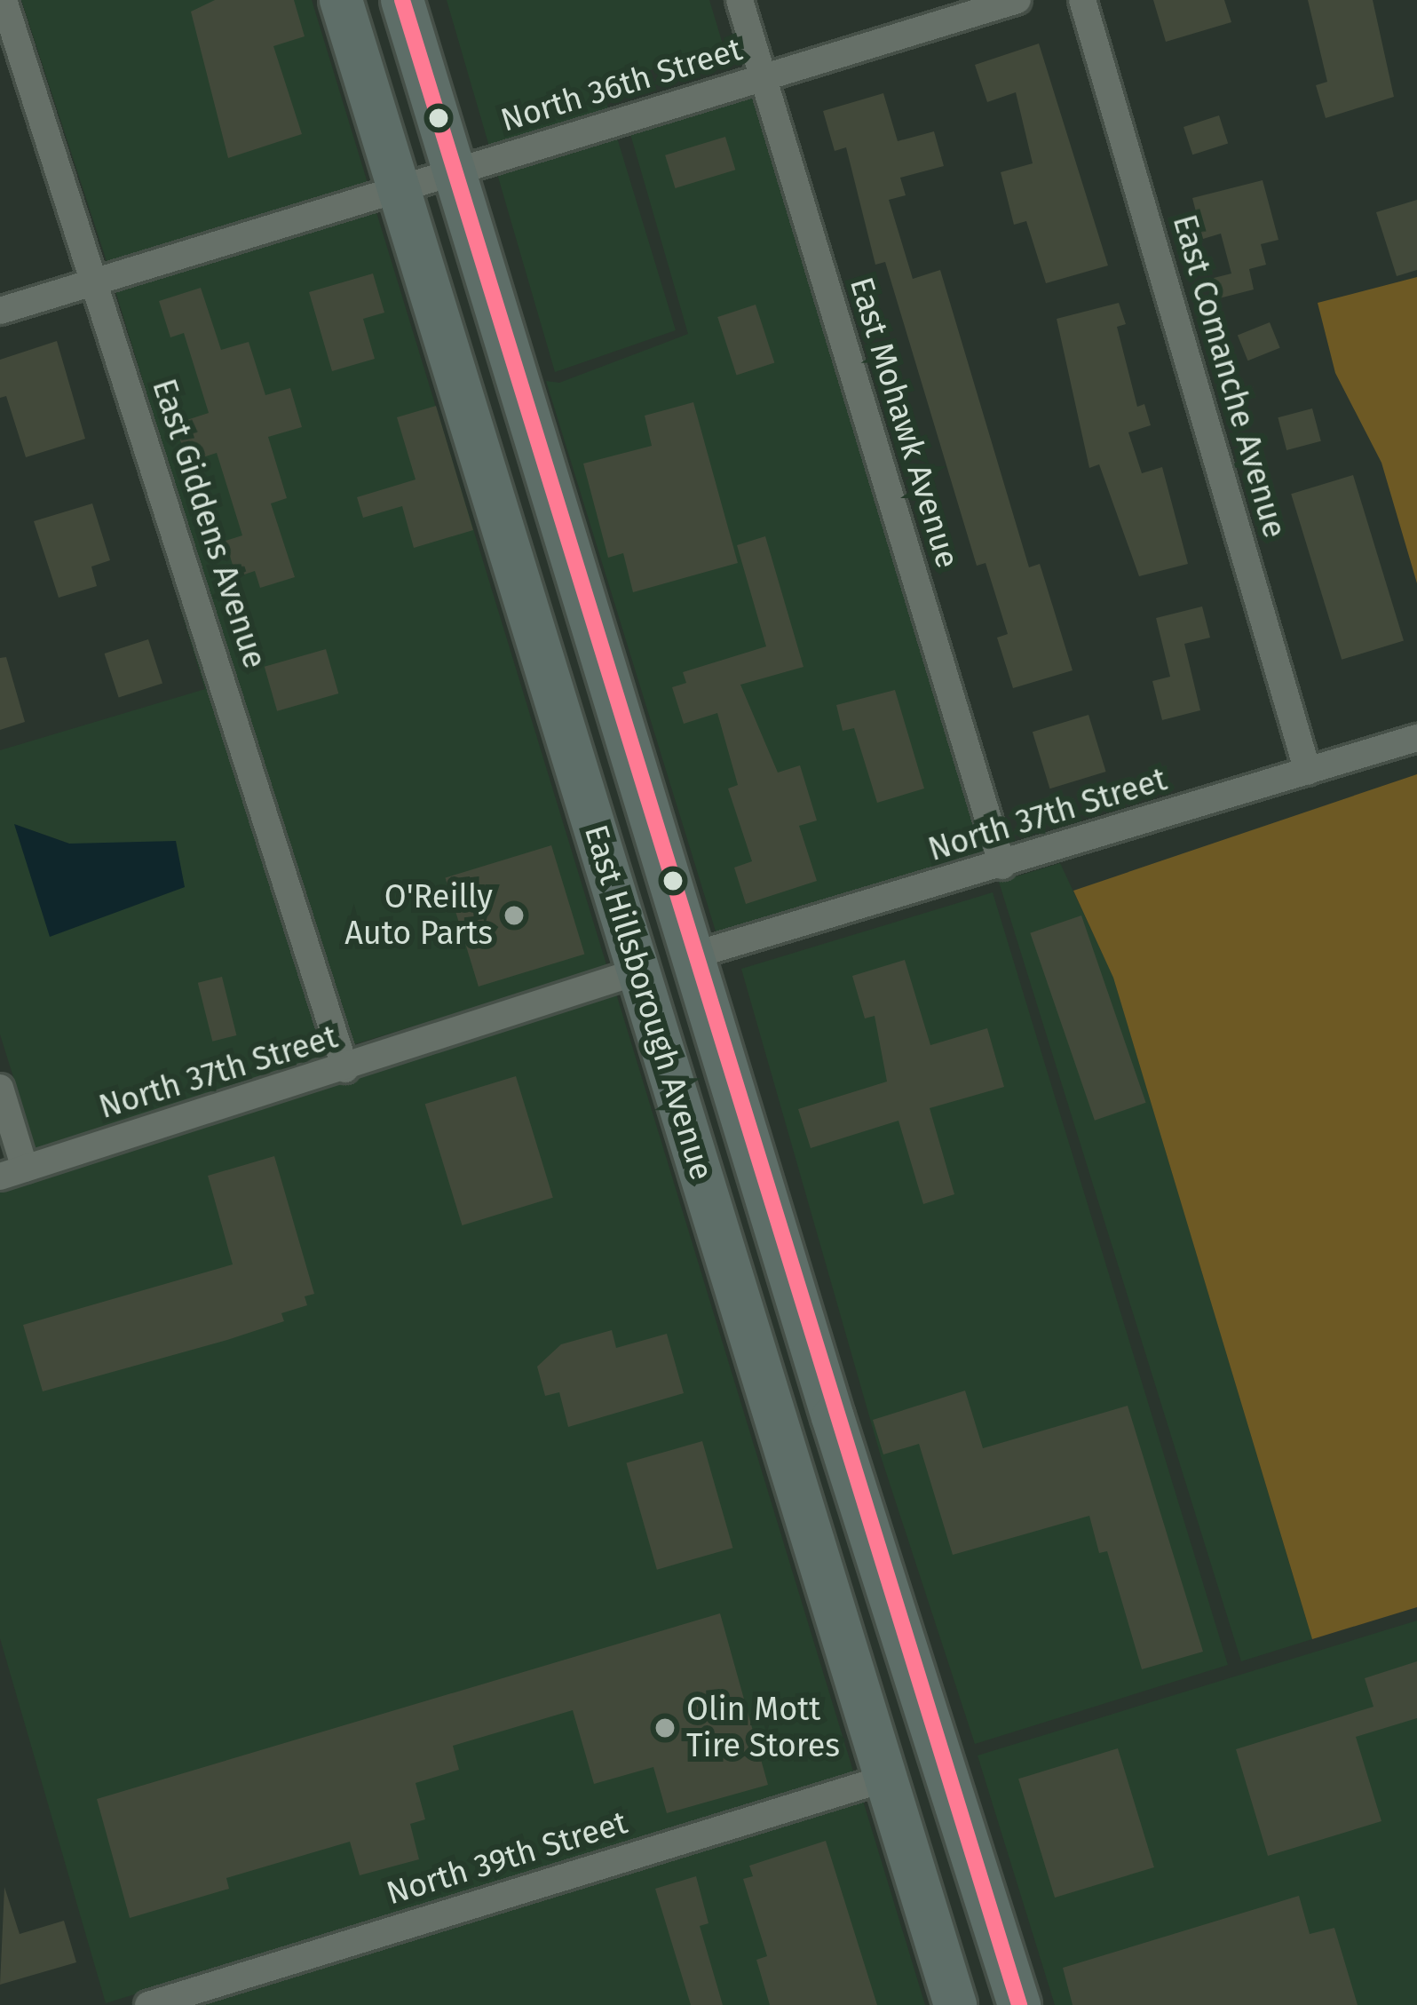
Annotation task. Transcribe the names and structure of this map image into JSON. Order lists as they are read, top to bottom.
{
  "streets": {
    "main road": ["East Hillsborough Avenue"],
    "street": [
      "North 36th Street",
      "East Comanche Avenue",
      "East Mohawk Avenue",
      "East Giddens Avenue",
      "North 37th Street",
      "North 39th Street"
    ]
  },
  "crossings": [
    ["North 36th Street", "East Mohawk Avenue"],
    ["North 36th Street", "East Giddens Avenue"],
    ["North 36th Street", "East Hillsborough Avenue"],
    ["East Comanche Avenue", "North 37th Street"],
    ["East Mohawk Avenue", "North 37th Street"],
    ["East Giddens Avenue", "North 37th Street"],
    ["North 37th Street", "East Hillsborough Avenue"],
    ["East Hillsborough Avenue", "North 39th Street"]
  ],
  "places": ["O'Reilly Auto Parts", "Olin Mott Tire Stores"]
}
